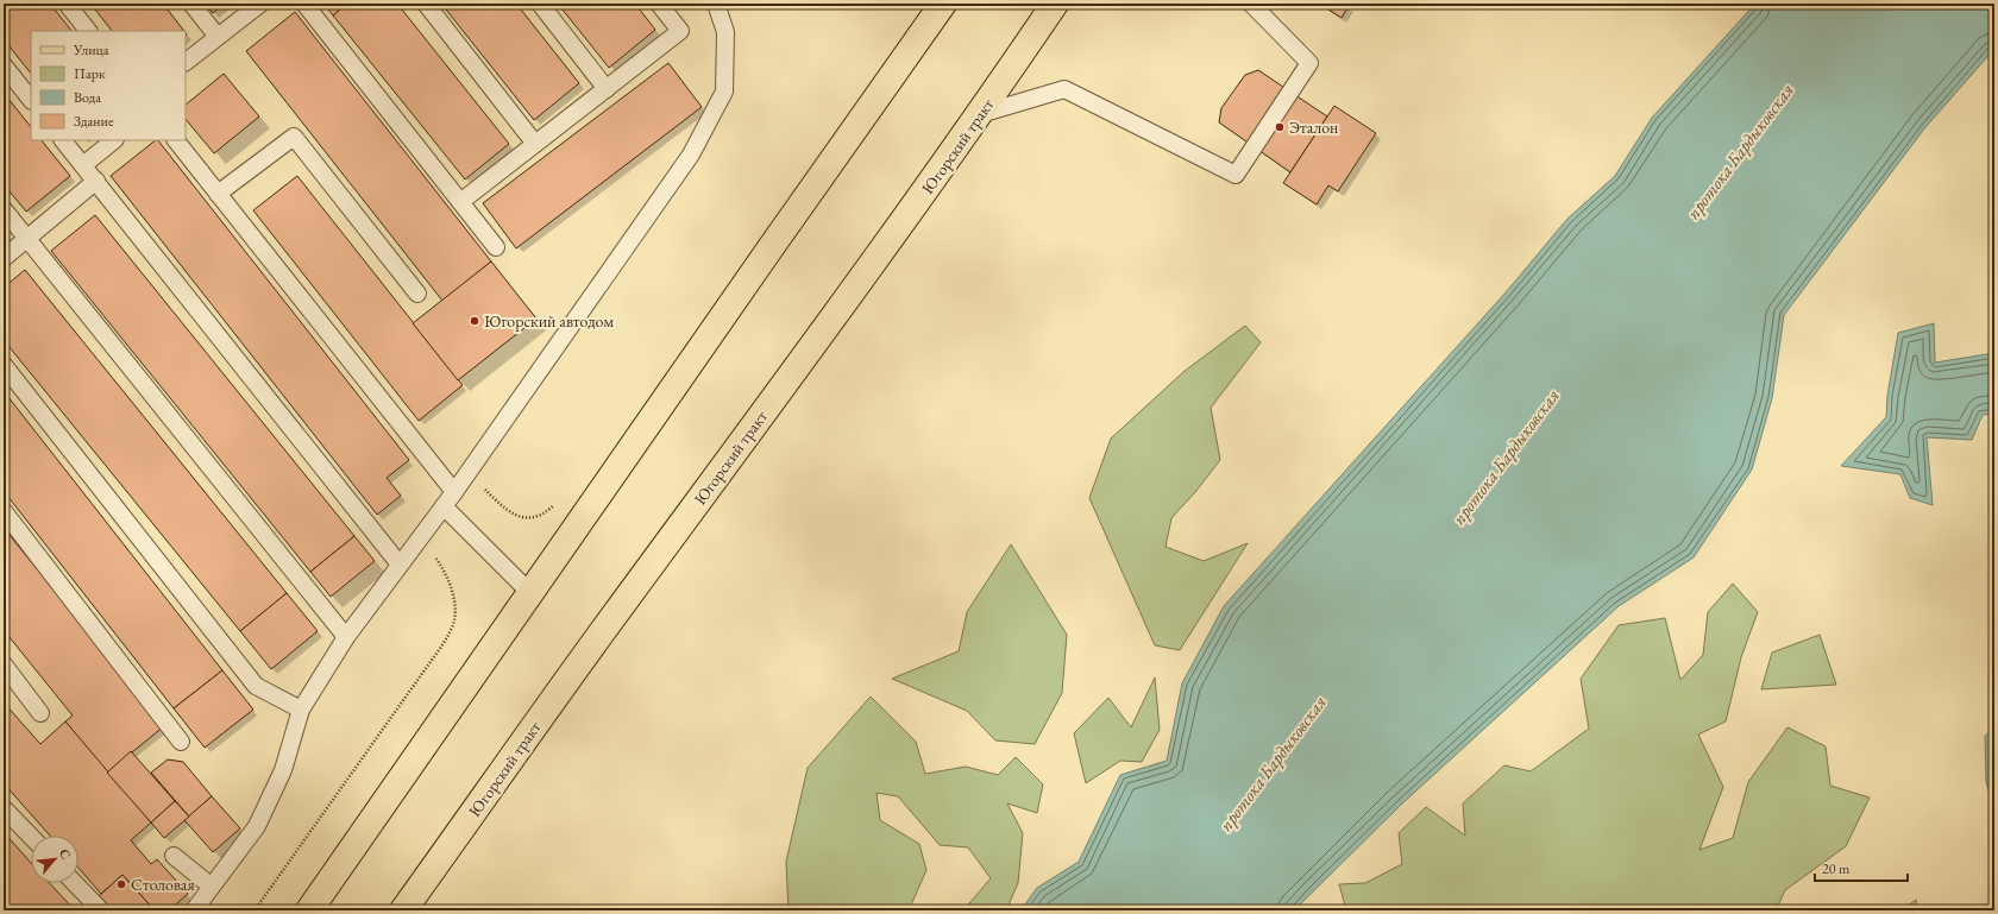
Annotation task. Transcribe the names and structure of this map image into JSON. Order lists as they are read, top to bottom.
{
  "streets": {
    "main road": ["Югорский тракт"]
  },
  "water": ["протока Бардыковская"],
  "places": ["Эталон", "Югорский автодом", "Столовая"],
  "legend": [
    "Улица",
    "Парк",
    "Вода",
    "Здание"
  ],
  "scale_bar": "20 m",
  "north": "top right"
}
